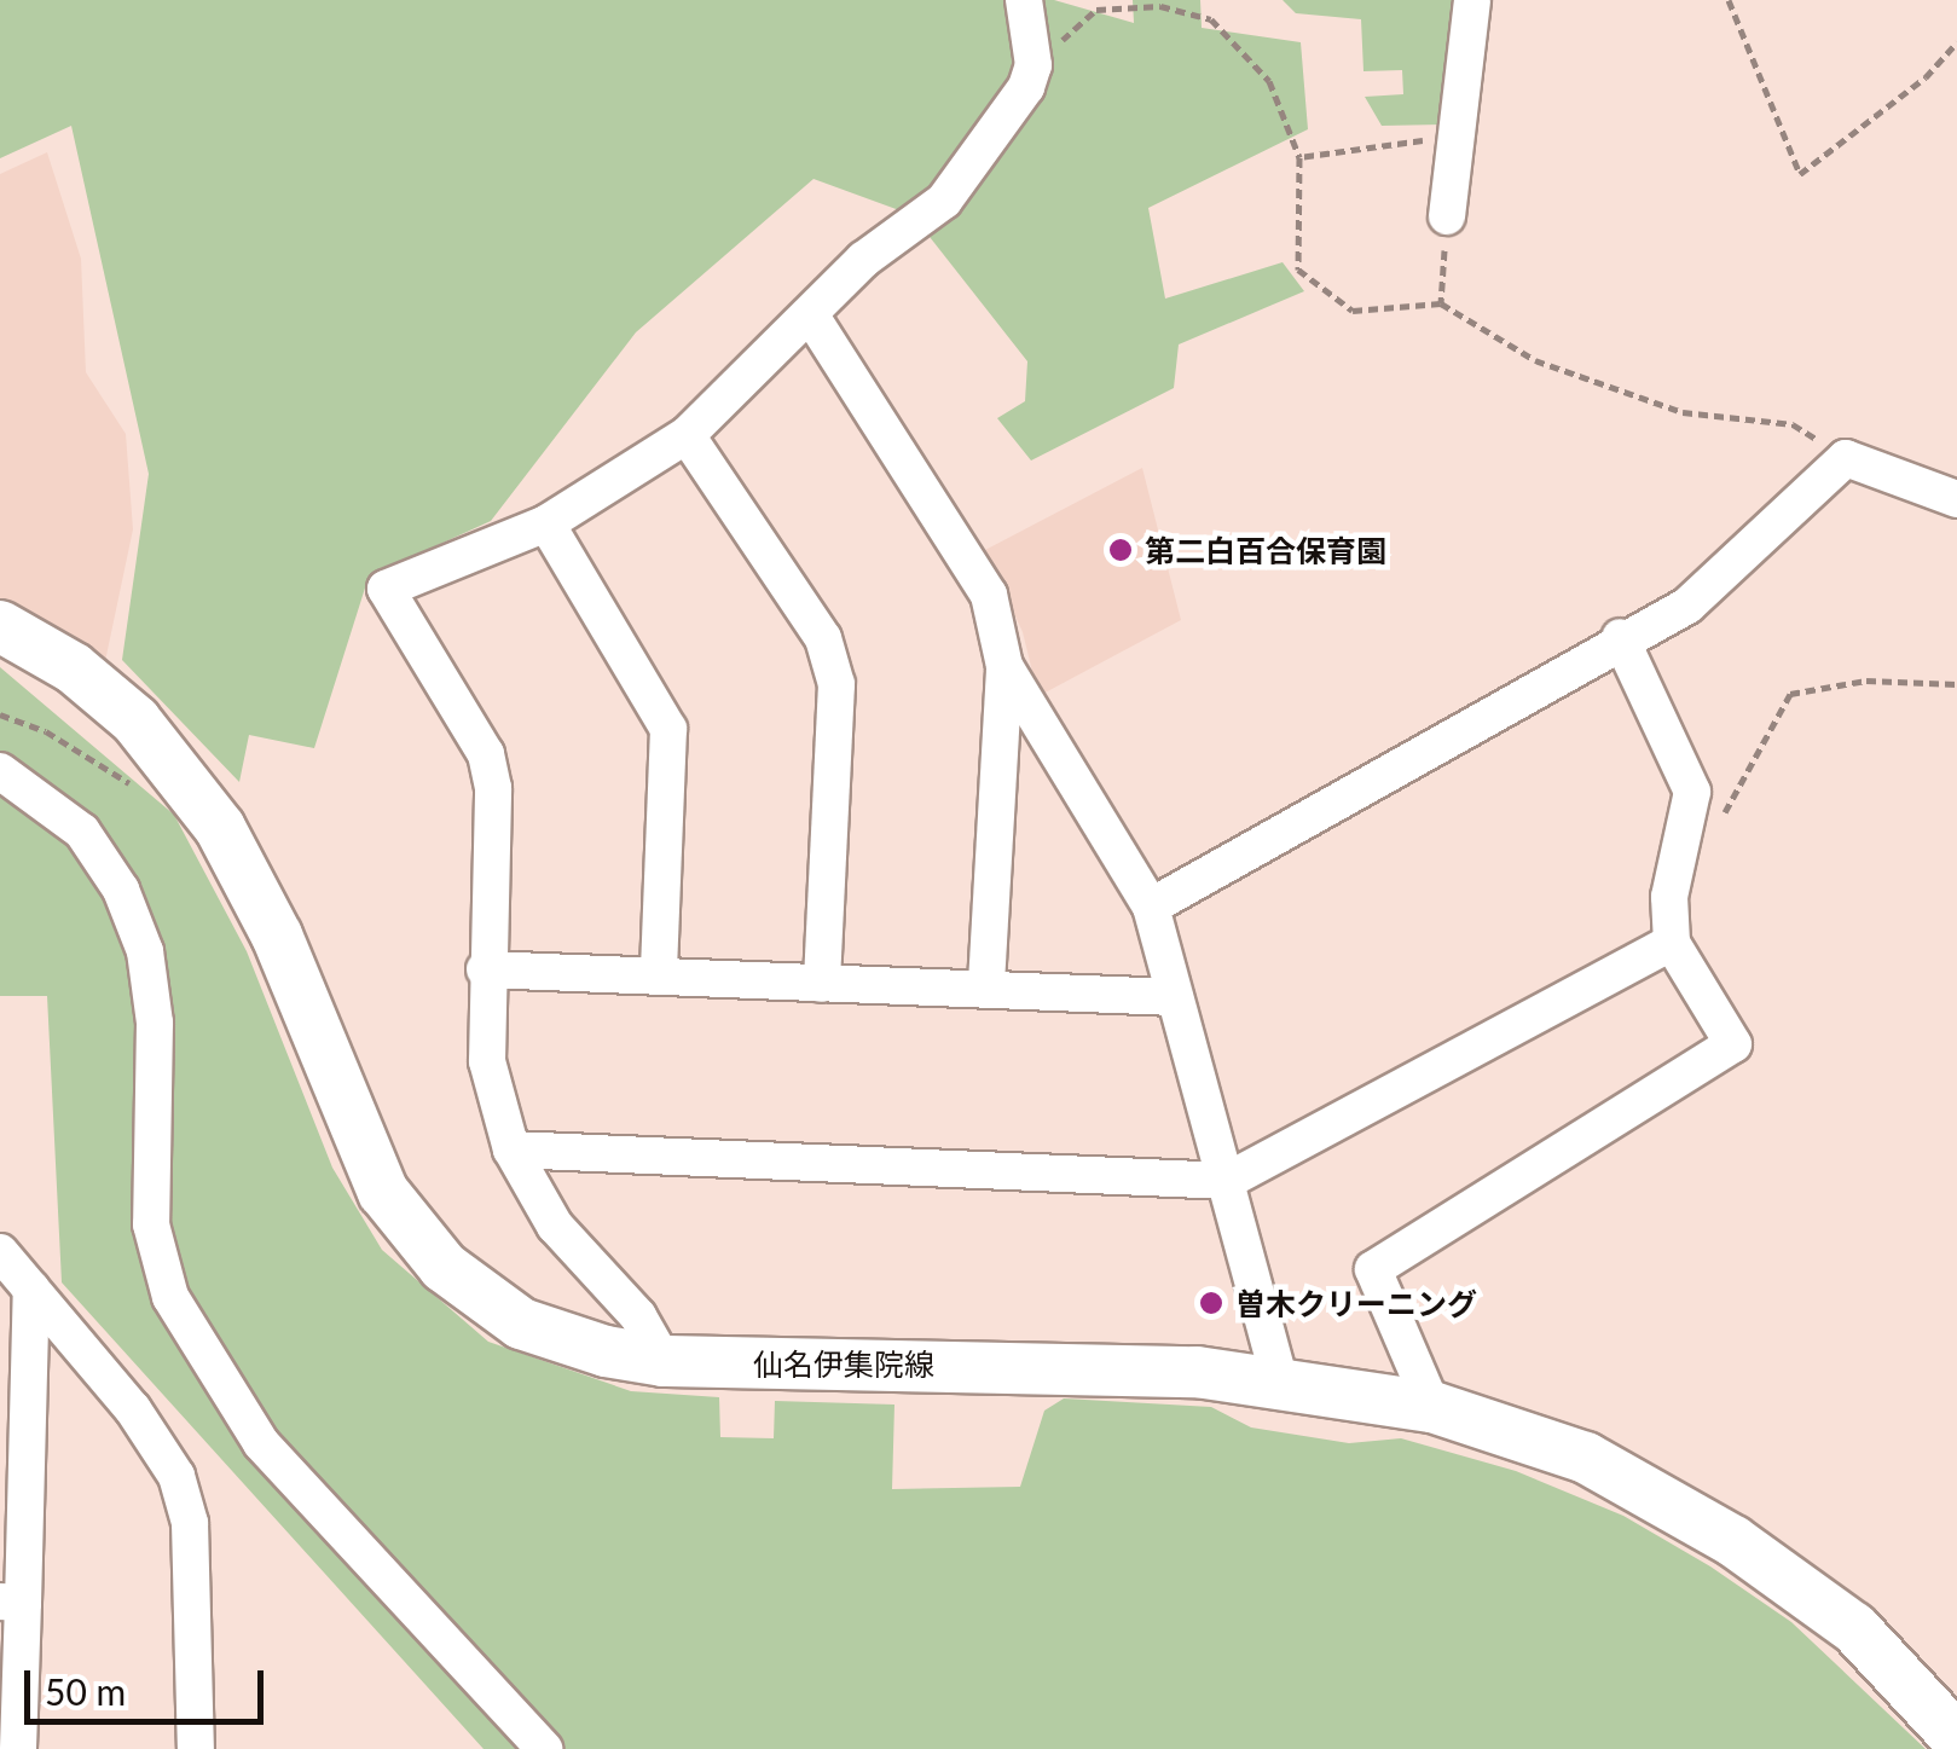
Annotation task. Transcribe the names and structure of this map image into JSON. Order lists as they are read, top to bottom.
{
  "streets": {
    "main road": ["仙名伊集院線"]
  },
  "places": ["第二白百合保育園", "曽木クリーニング"],
  "scale_bar": "50 m"
}
